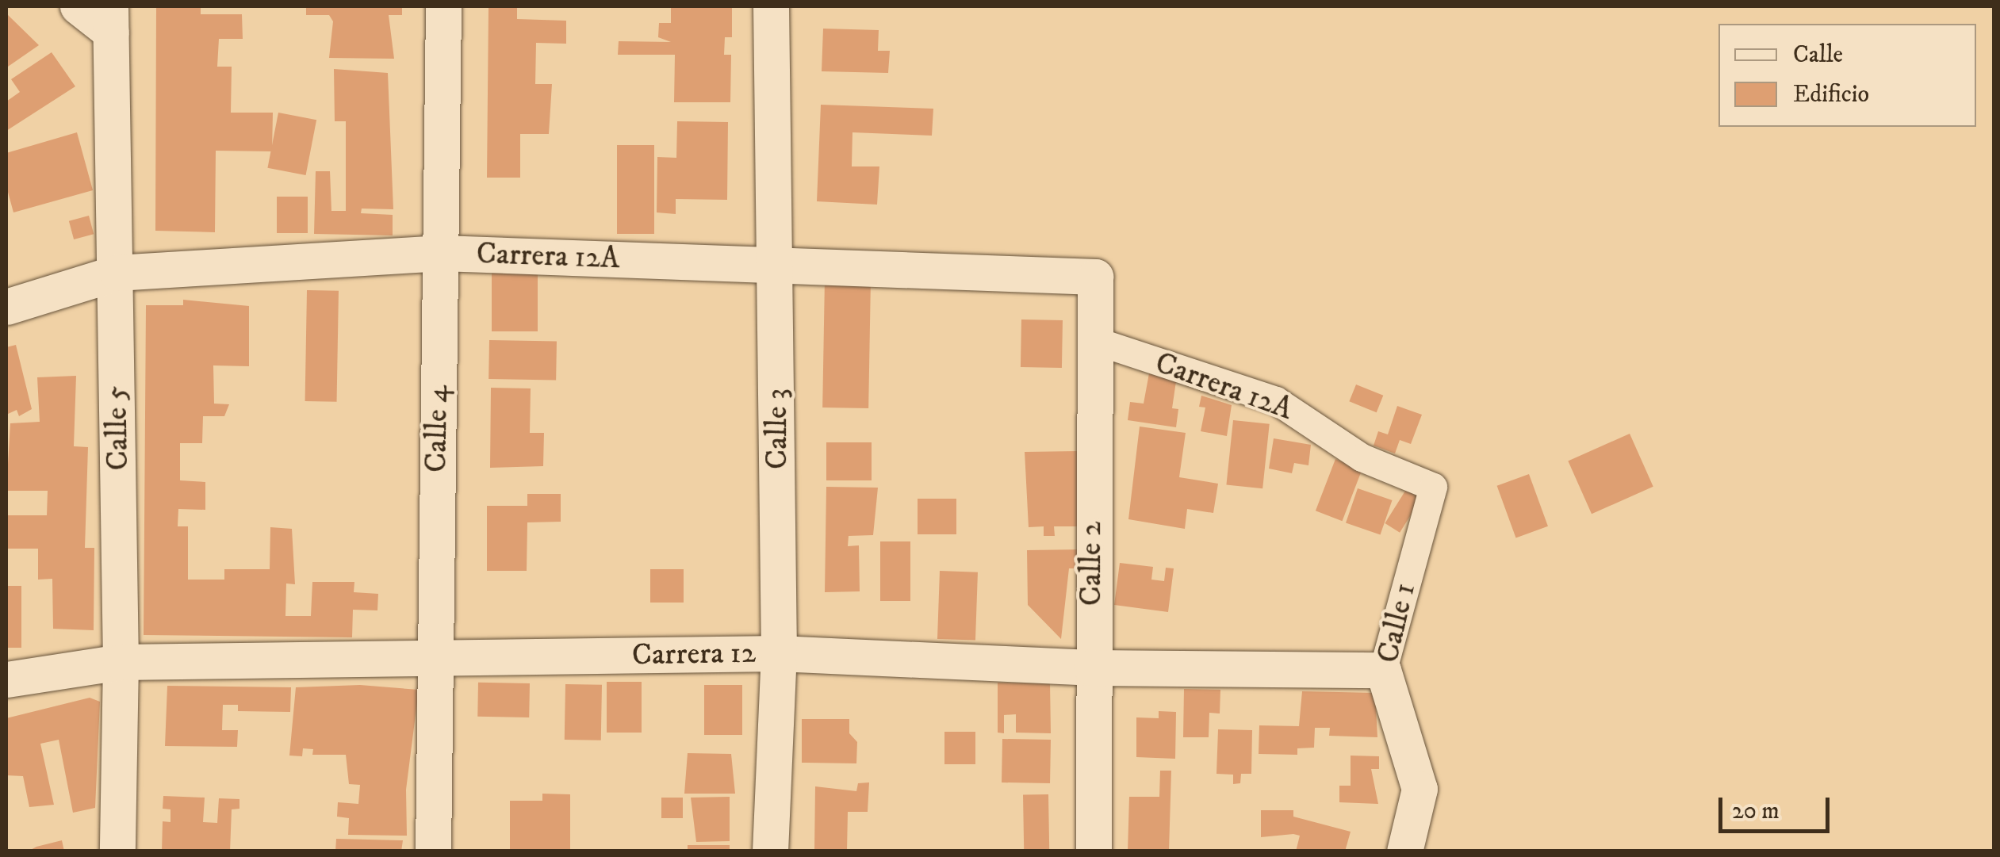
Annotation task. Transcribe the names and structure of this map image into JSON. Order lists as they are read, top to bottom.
{
  "streets": {
    "street": [
      "Carrera 12A",
      "Calle 5",
      "Calle 4",
      "Calle 3",
      "Calle 2",
      "Calle 1",
      "Carrera 12"
    ]
  },
  "crossings": [
    ["Carrera 12A", "Calle 5"],
    ["Carrera 12A", "Calle 4"],
    ["Carrera 12A", "Calle 3"],
    ["Carrera 12A", "Calle 2"],
    ["Carrera 12A", "Calle 1"],
    ["Calle 5", "Carrera 12"],
    ["Calle 4", "Carrera 12"],
    ["Calle 3", "Carrera 12"],
    ["Calle 2", "Carrera 12"],
    ["Calle 1", "Carrera 12"]
  ],
  "legend": ["Calle", "Edificio"],
  "scale_bar": "20 m"
}
